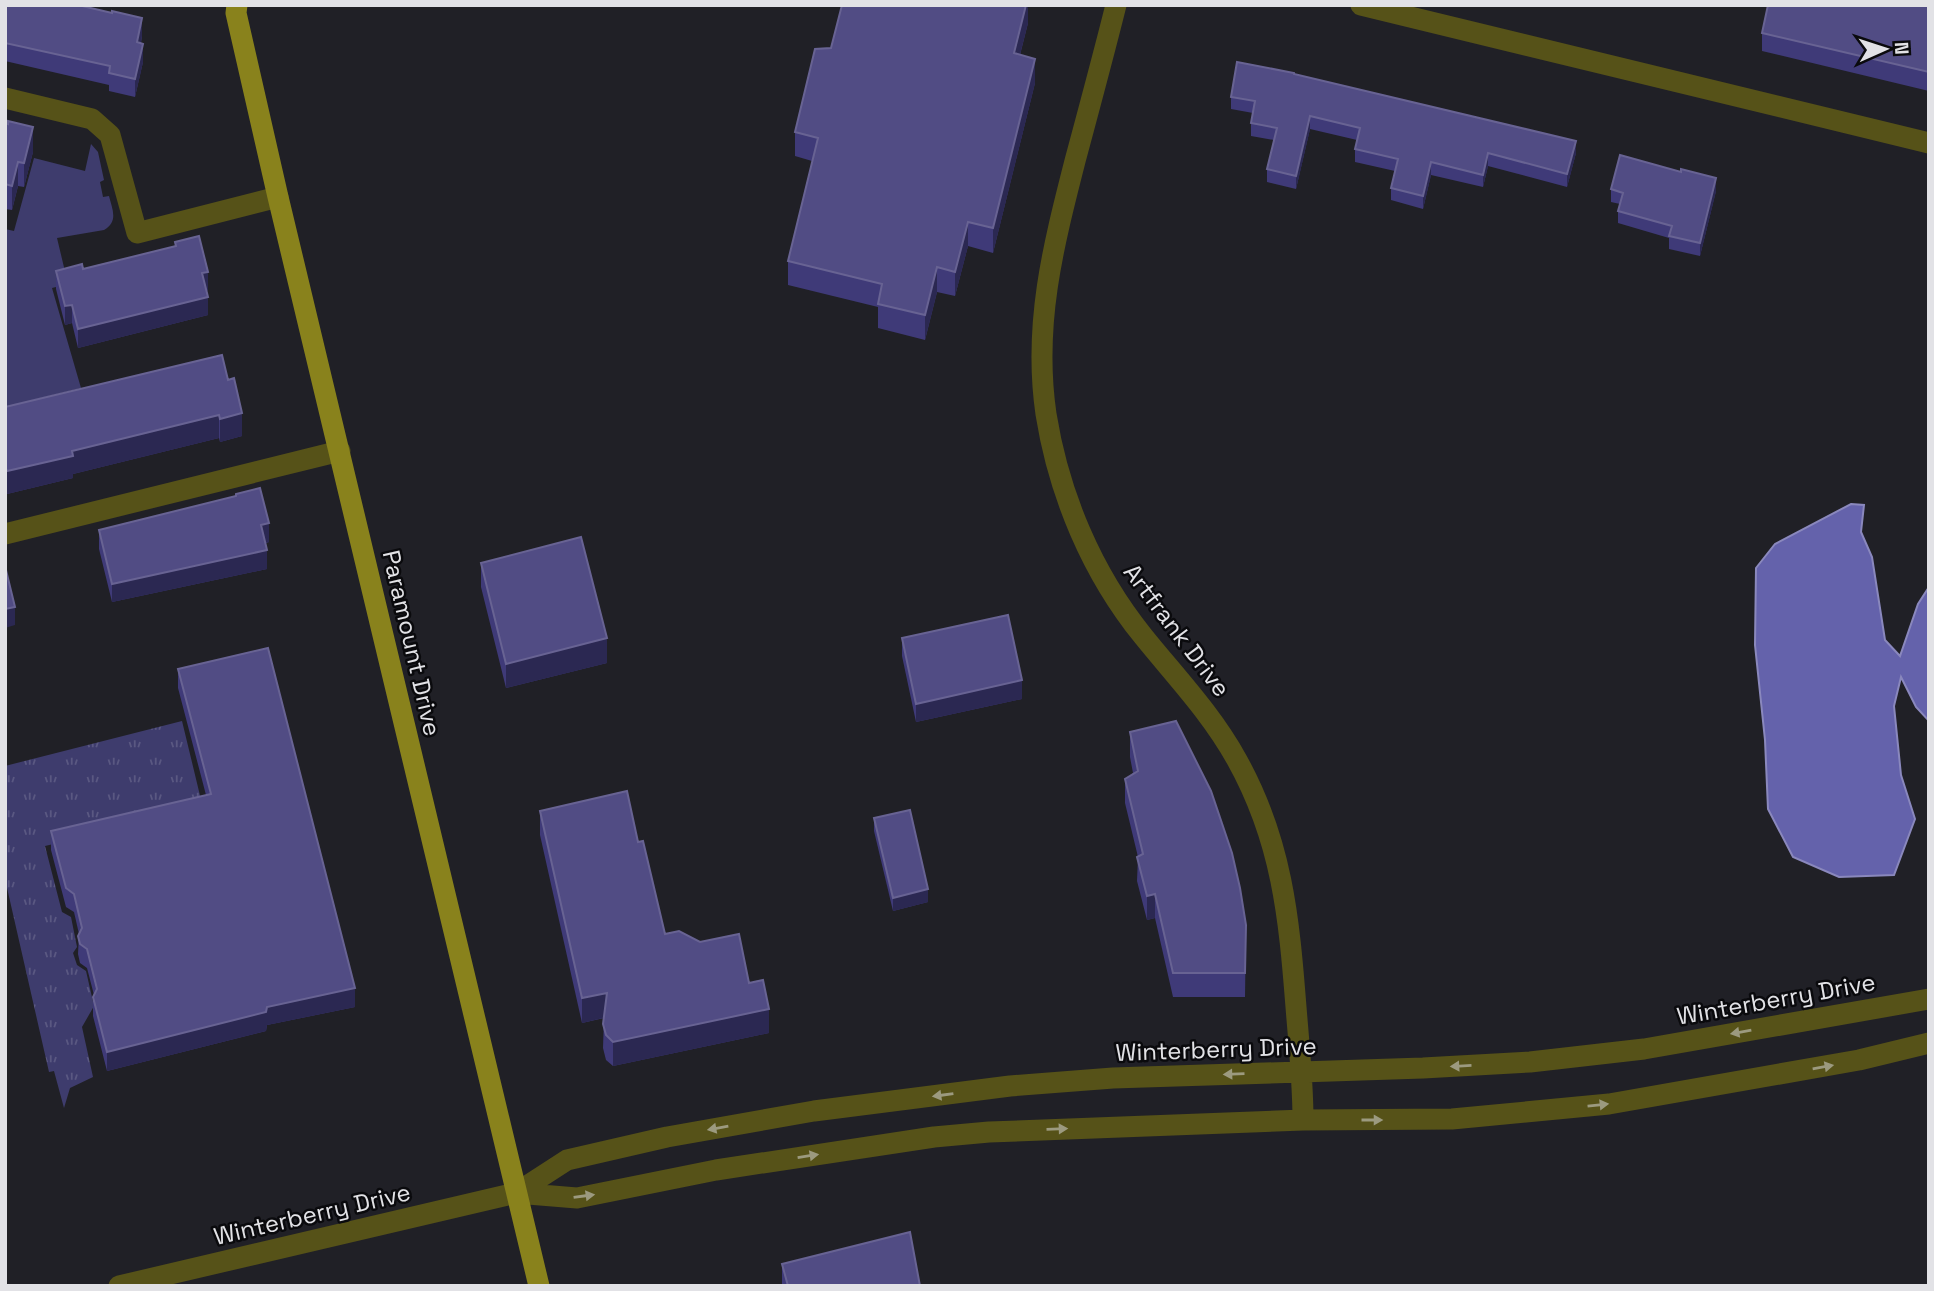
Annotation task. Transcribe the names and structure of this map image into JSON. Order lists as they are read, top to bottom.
{
  "streets": {
    "main road": ["Paramount Drive"],
    "street": ["Artfrank Drive", "Winterberry Drive"]
  },
  "crossings": [
    ["Artfrank Drive", "Winterberry Drive"],
    ["Paramount Drive", "Winterberry Drive"]
  ],
  "north": "right"
}
